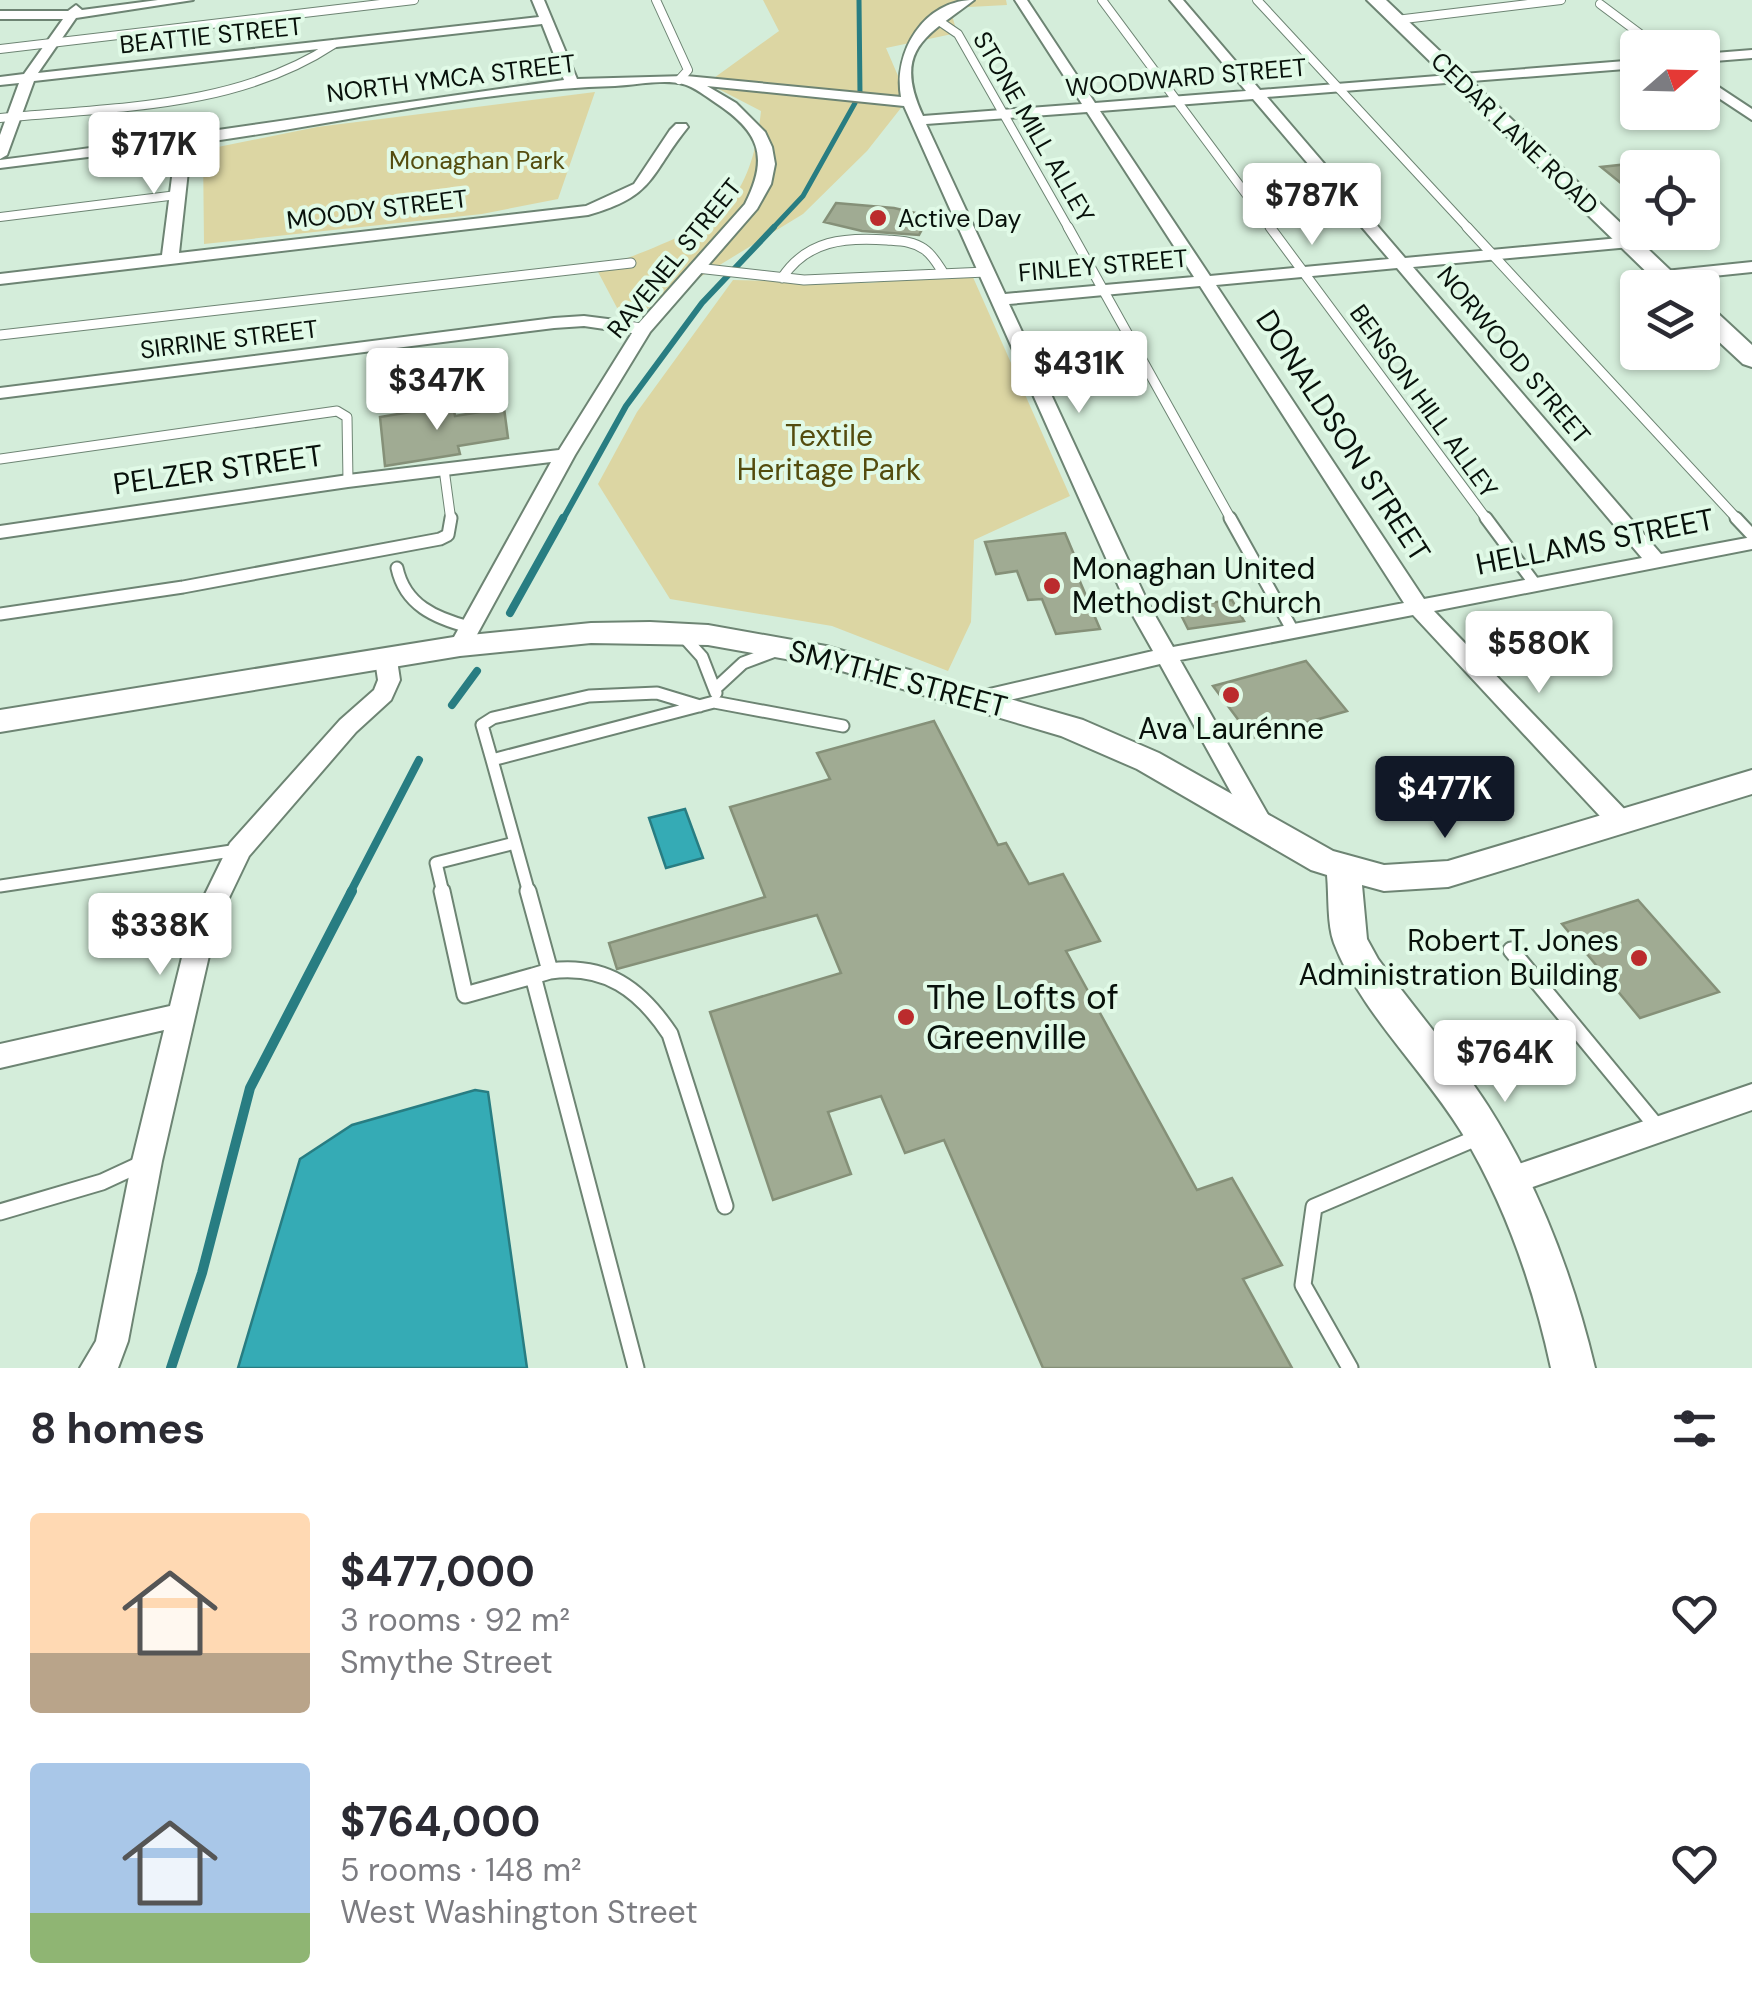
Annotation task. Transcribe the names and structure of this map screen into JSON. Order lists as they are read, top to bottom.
{
  "streets": {
    "main road": ["CEDAR LANE ROAD"],
    "street": [
      "BEATTIE STREET",
      "WOODWARD STREET",
      "NORTH YMCA STREET",
      "MOODY STREET",
      "RAVENEL STREET",
      "FINLEY STREET",
      "SIRRINE STREET",
      "NORWOOD STREET",
      "DONALDSON STREET",
      "PELZER STREET",
      "HELLAMS STREET",
      "SMYTHE STREET"
    ],
    "lane": ["STONE MILL ALLEY", "BENSON HILL ALLEY"]
  },
  "crossings": [
    ["WOODWARD STREET", "NORTH YMCA STREET"],
    ["WOODWARD STREET", "STONE MILL ALLEY"],
    ["WOODWARD STREET", "CEDAR LANE ROAD"],
    ["WOODWARD STREET", "NORWOOD STREET"],
    ["WOODWARD STREET", "BENSON HILL ALLEY"],
    ["WOODWARD STREET", "DONALDSON STREET"],
    ["NORTH YMCA STREET", "RAVENEL STREET"],
    ["STONE MILL ALLEY", "FINLEY STREET"],
    ["STONE MILL ALLEY", "HELLAMS STREET"],
    ["RAVENEL STREET", "SIRRINE STREET"],
    ["RAVENEL STREET", "PELZER STREET"],
    ["RAVENEL STREET", "SMYTHE STREET"],
    ["FINLEY STREET", "NORWOOD STREET"],
    ["FINLEY STREET", "BENSON HILL ALLEY"],
    ["FINLEY STREET", "DONALDSON STREET"],
    ["NORWOOD STREET", "HELLAMS STREET"],
    ["BENSON HILL ALLEY", "HELLAMS STREET"],
    ["DONALDSON STREET", "HELLAMS STREET"],
    ["DONALDSON STREET", "SMYTHE STREET"],
    ["HELLAMS STREET", "SMYTHE STREET"]
  ],
  "parks": ["Monaghan Park", "Textile Heritage Park"],
  "places": [
    "Active Day",
    "Monaghan United Methodist Church",
    "Ava Laurénne",
    "Robert T. Jones Administration Building",
    "The Lofts of Greenville"
  ],
  "north": "right",
  "page": {
    "price": [
      "$717K",
      "$787K",
      "$431K",
      "$347K",
      "$580K",
      "$477K",
      "$338K",
      "$764K"
    ],
    "heading": "8 homes",
    "list": [
      {
        "name": "$477,000",
        "note": "3 rooms · 92 m² · Smythe Street"
      },
      {
        "name": "$764,000",
        "note": "5 rooms · 148 m² · West Washington Street"
      }
    ]
  }
}
